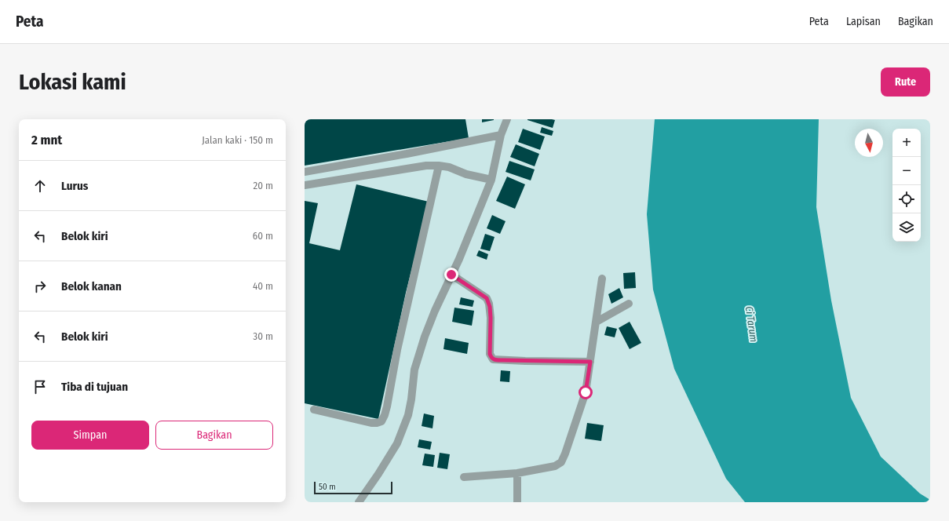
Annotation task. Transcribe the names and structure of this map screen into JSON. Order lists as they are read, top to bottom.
{
  "water": ["Ci Tarum"],
  "scale_bar": "50 m",
  "north": "bottom",
  "page": {
    "header": "Peta",
    "nav": ["Peta", "Lapisan", "Bagikan"],
    "buttons": [
      "Rute",
      ["Simpan", "Bagikan"]
    ],
    "title": "Lokasi kami",
    "heading": ["2 mnt", "Jalan kaki · 150 m"],
    "map_buttons": ["+", "−"],
    "list": [
      ["Lurus", "20 m"],
      ["Belok kiri", "60 m"],
      ["Belok kanan", "40 m"],
      ["Belok kiri", "30 m"],
      "Tiba di tujuan"
    ],
    "scale": "50 m"
  }
}
